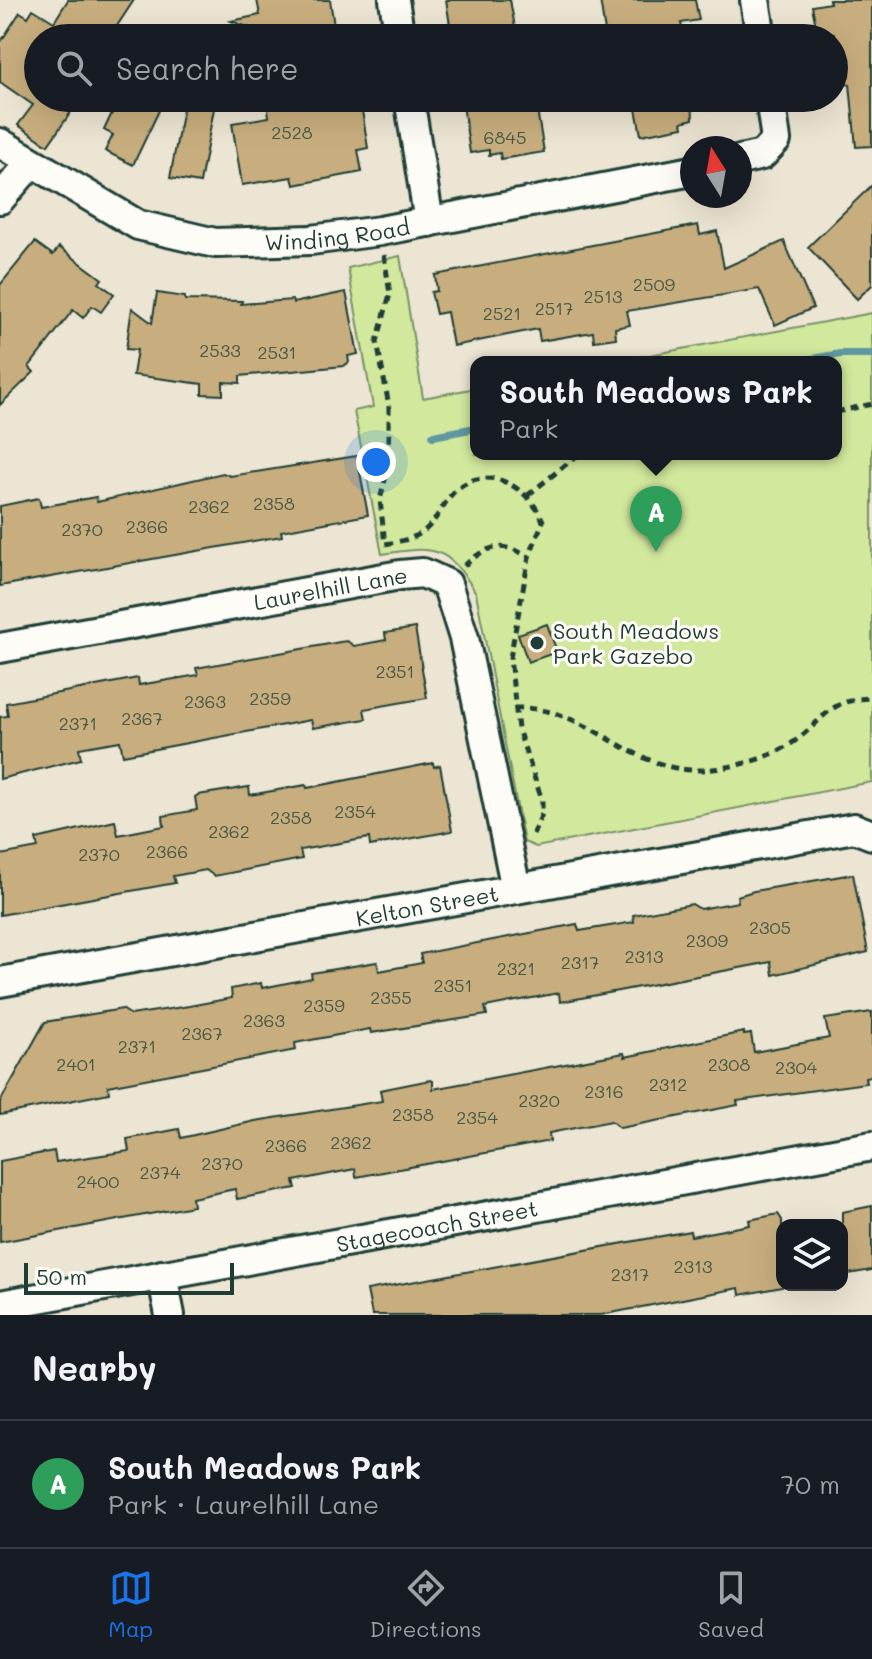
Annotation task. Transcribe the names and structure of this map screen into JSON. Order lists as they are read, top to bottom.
{
  "streets": {
    "street": [
      "Winding Road",
      "Laurelhill Lane",
      "Kelton Street",
      "Stagecoach Street"
    ]
  },
  "places": ["South Meadows Park Gazebo"],
  "house_numbers": [
    "2528",
    "6845",
    "2509",
    "2513",
    "2517",
    "2521",
    "2533",
    "2531",
    "2358",
    "2362",
    "2366",
    "2370",
    "2351",
    "2359",
    "2363",
    "2367",
    "2371",
    "2354",
    "2358",
    "2362",
    "2366",
    "2370",
    "2305",
    "2309",
    "2313",
    "2317",
    "2321",
    "2351",
    "2355",
    "2359",
    "2363",
    "2367",
    "2371",
    "2401",
    "2308",
    "2304",
    "2312",
    "2316",
    "2320",
    "2358",
    "2354",
    "2362",
    "2366",
    "2370",
    "2374",
    "2400",
    "2313",
    "2317"
  ],
  "scale_bar": "50 m",
  "north": "top",
  "page": {
    "search": "Search here",
    "popup": ["South Meadows Park", "Park"],
    "pins": "A",
    "scale": "50 m",
    "heading": "Nearby",
    "list": [
      {
        "mark": "A",
        "name": "South Meadows Park",
        "note": "Park · Laurelhill Lane",
        "value": "70 m"
      }
    ],
    "nav": ["Map", "Directions", "Saved"]
  }
}
